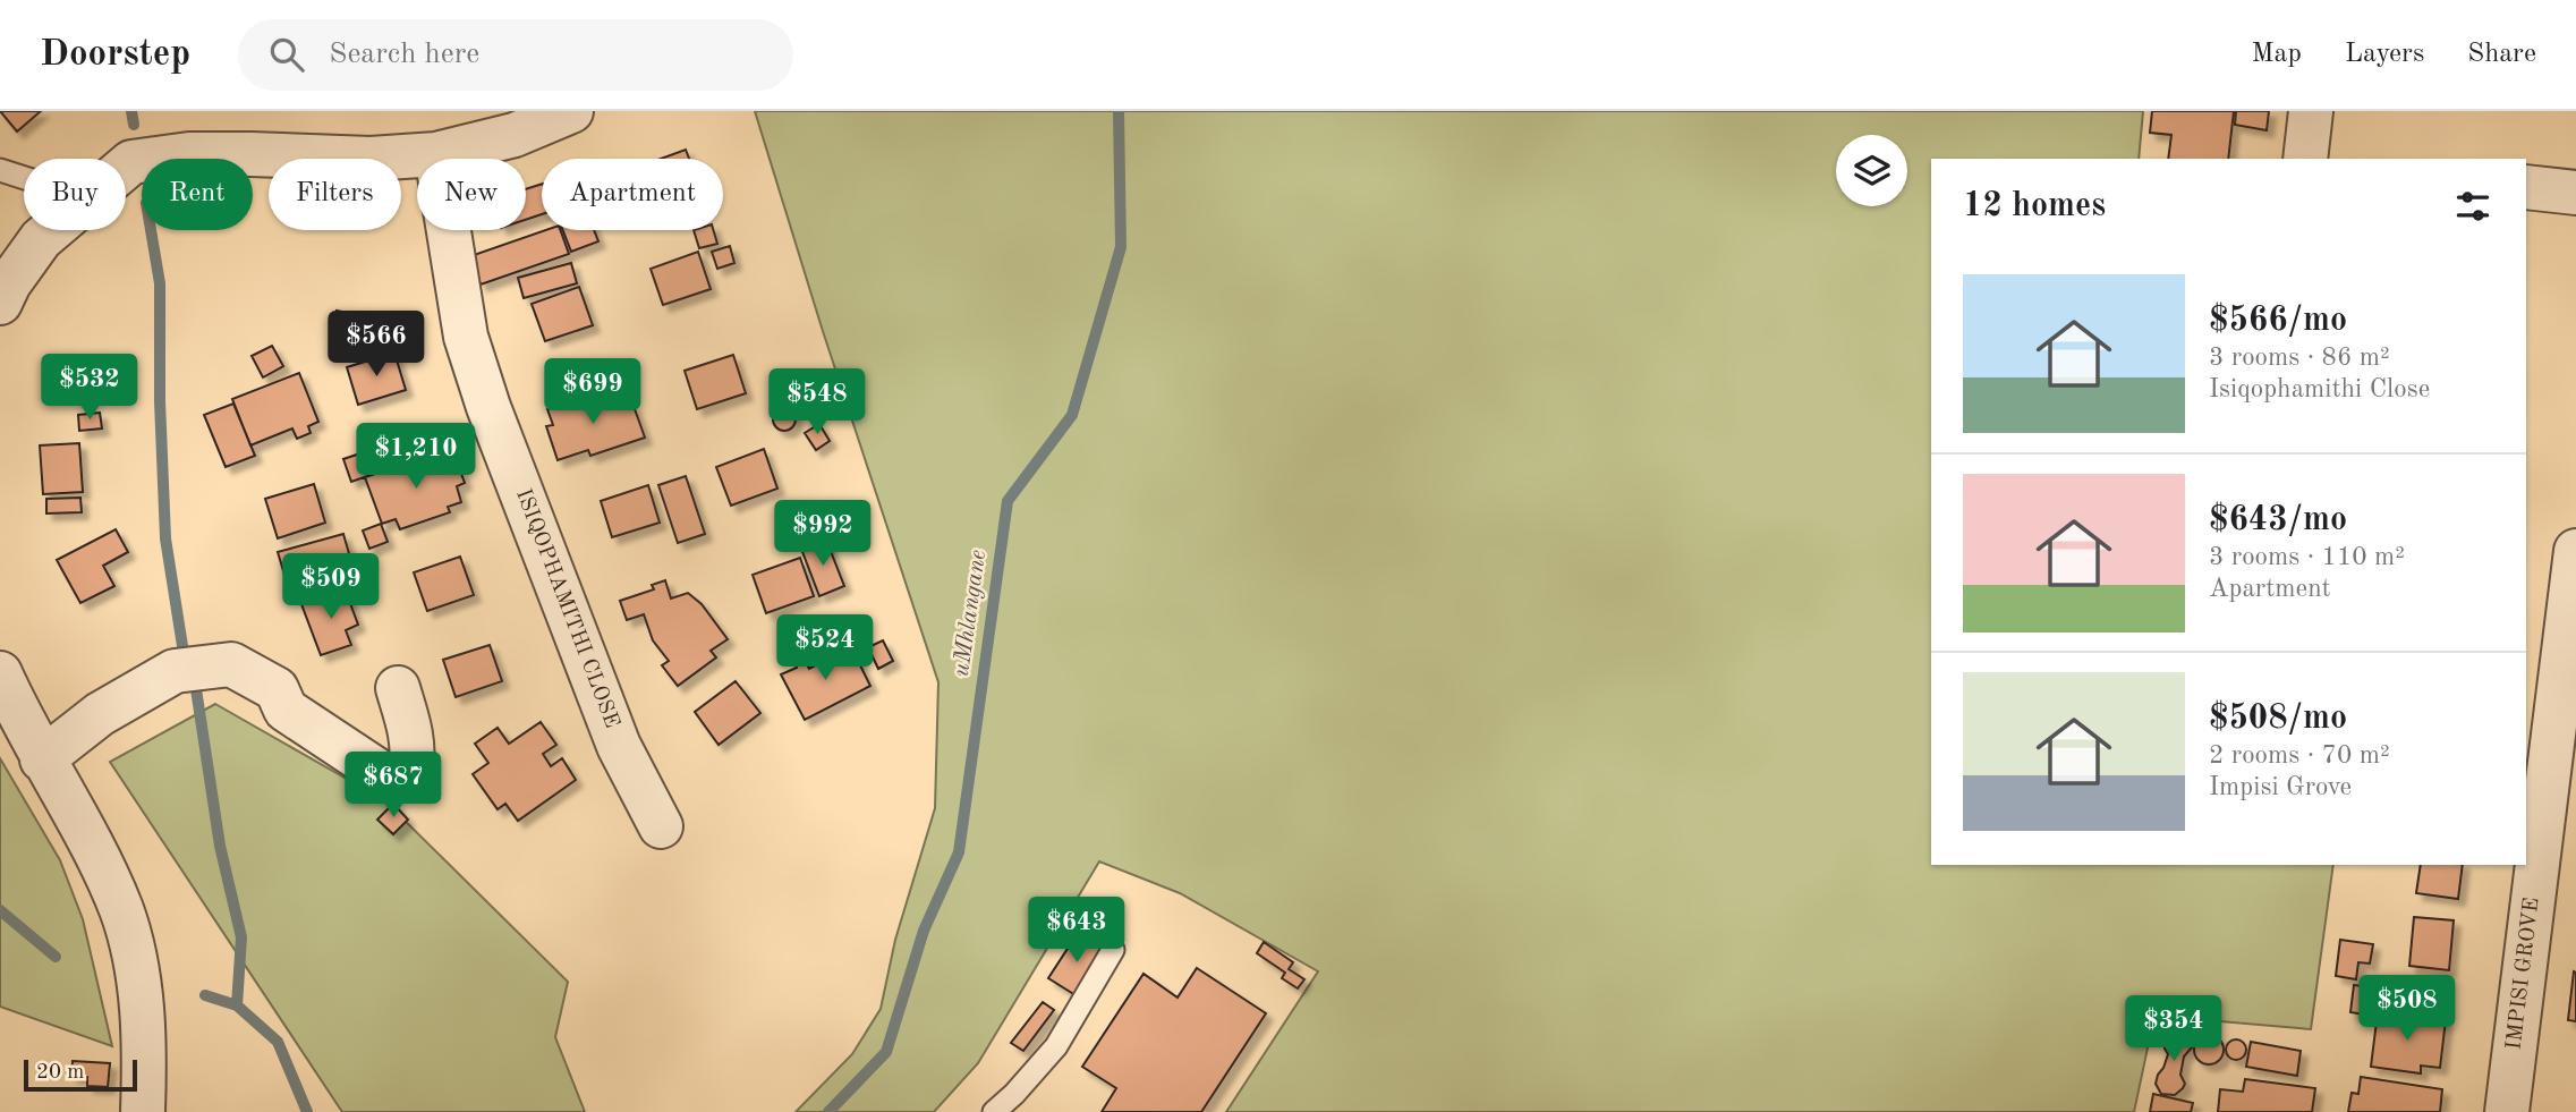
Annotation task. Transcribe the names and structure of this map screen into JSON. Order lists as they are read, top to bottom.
{
  "streets": {
    "street": ["ISIQOPHAMITHI CLOSE", "IMPISI GROVE"]
  },
  "water": ["uMhlangane"],
  "scale_bar": "20 m",
  "page": {
    "header": "Doorstep",
    "search": "Search here",
    "nav": ["Map", "Layers", "Share"],
    "chip": [
      "Buy",
      "Rent",
      "Filters",
      "New",
      "Apartment"
    ],
    "heading": "12 homes",
    "list": [
      {
        "name": "$566/mo",
        "note": "3 rooms · 86 m² · Isiqophamithi Close"
      },
      {
        "name": "$643/mo",
        "note": "3 rooms · 110 m² · Apartment"
      },
      {
        "name": "$508/mo",
        "note": "2 rooms · 70 m² · Impisi Grove"
      }
    ],
    "price": [
      "$566",
      "$532",
      "$699",
      "$548",
      "$1,210",
      "$992",
      "$509",
      "$524",
      "$687",
      "$643",
      "$508",
      "$354"
    ],
    "scale": "20 m"
  }
}
